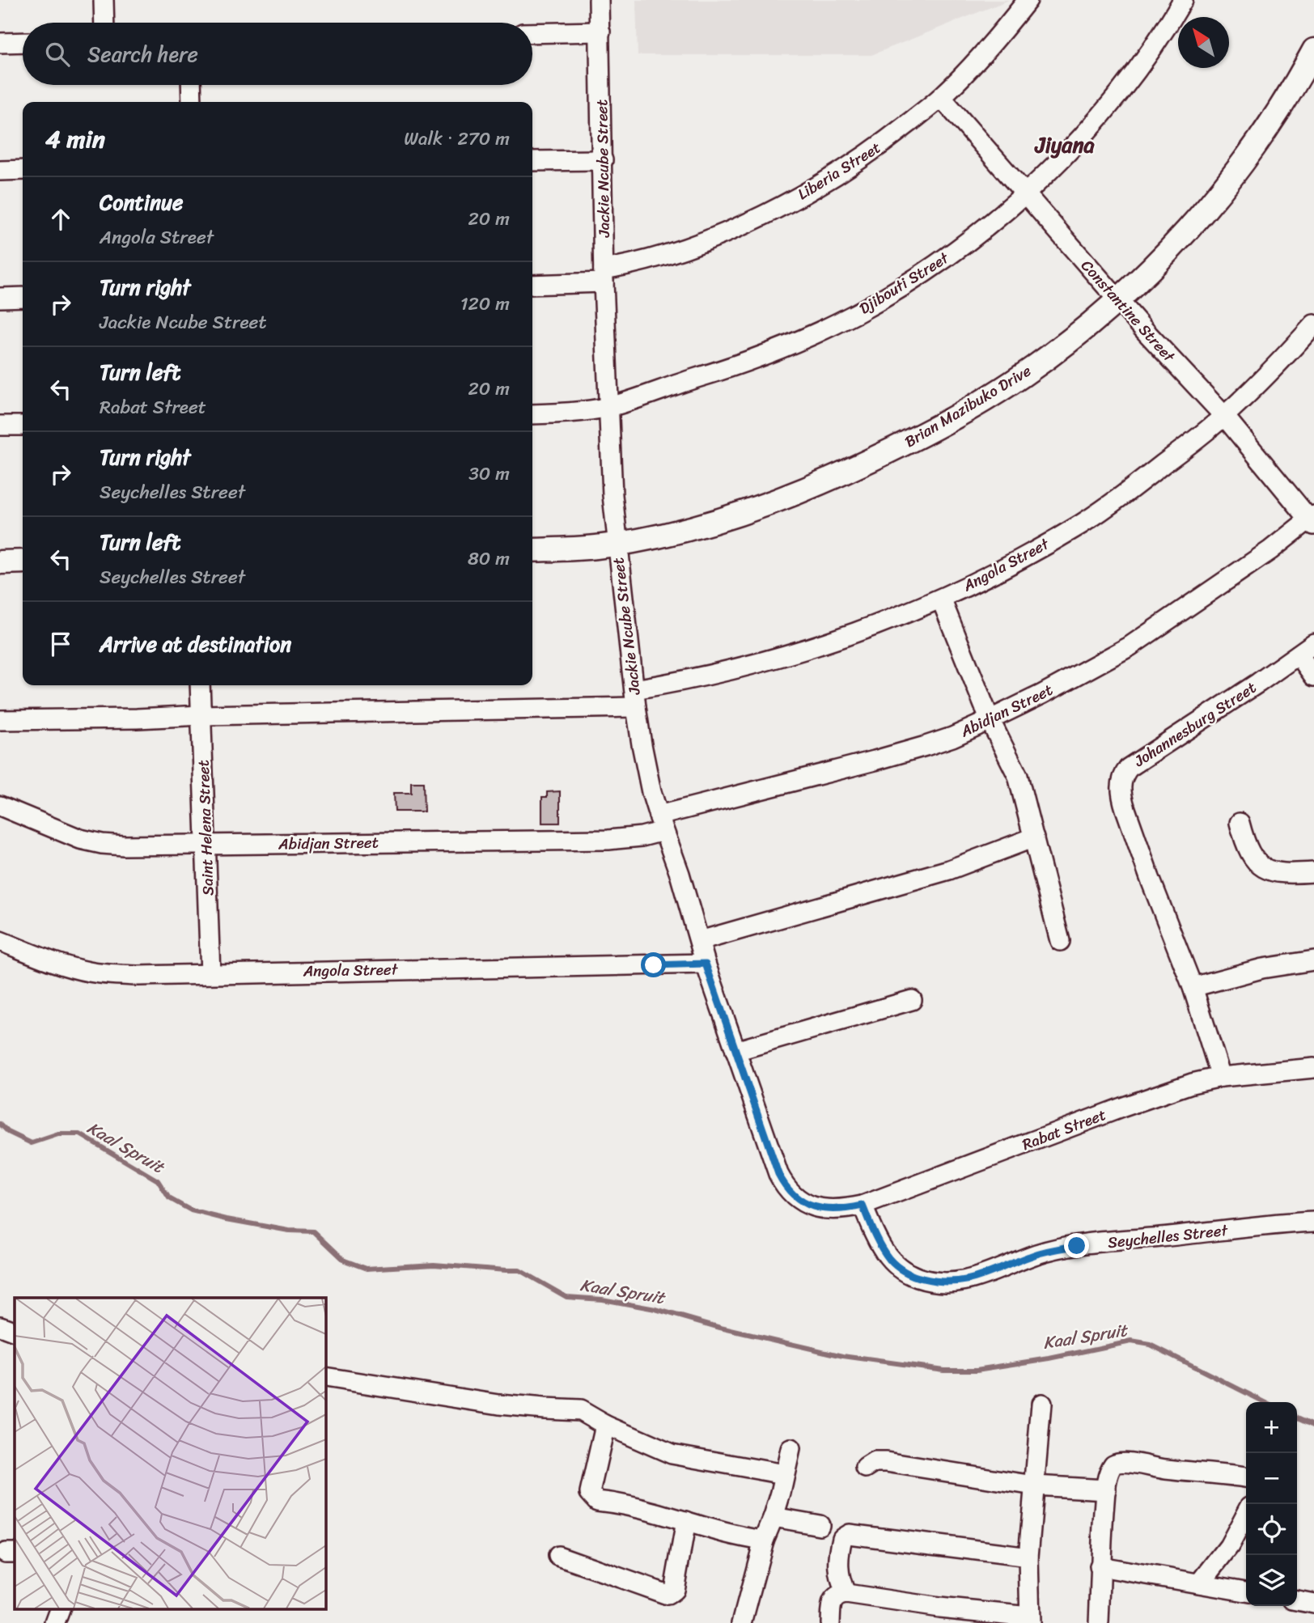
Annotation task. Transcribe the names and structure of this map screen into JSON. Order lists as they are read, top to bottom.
{
  "streets": {
    "street": [
      "Jackie Ncube Street",
      "Liberia Street",
      "Djibouti Street",
      "Constantine Street",
      "Brian Mazibuko Drive",
      "Angola Street",
      "Abidjan Street",
      "Johannesburg Street",
      "Saint Helena Street",
      "Rabat Street",
      "Seychelles Street"
    ]
  },
  "crossings": [
    ["Jackie Ncube Street", "Liberia Street"],
    ["Jackie Ncube Street", "Djibouti Street"],
    ["Jackie Ncube Street", "Brian Mazibuko Drive"],
    ["Jackie Ncube Street", "Angola Street"],
    ["Jackie Ncube Street", "Abidjan Street"],
    ["Jackie Ncube Street", "Rabat Street"],
    ["Liberia Street", "Constantine Street"],
    ["Djibouti Street", "Constantine Street"],
    ["Constantine Street", "Brian Mazibuko Drive"],
    ["Constantine Street", "Angola Street"],
    ["Constantine Street", "Abidjan Street"],
    ["Angola Street", "Saint Helena Street"],
    ["Abidjan Street", "Saint Helena Street"],
    ["Johannesburg Street", "Rabat Street"],
    ["Rabat Street", "Seychelles Street"]
  ],
  "districts": ["Jiyana"],
  "water": ["Kaal Spruit"],
  "north": "top left",
  "page": {
    "search": "Search here",
    "heading": ["4 min", "Walk · 270 m"],
    "list": [
      ["Continue", "Angola Street", "20 m"],
      ["Turn right", "Jackie Ncube Street", "120 m"],
      ["Turn left", "Rabat Street", "20 m"],
      ["Turn right", "Seychelles Street", "30 m"],
      ["Turn left", "Seychelles Street", "80 m"],
      "Arrive at destination"
    ],
    "map_buttons": ["+", "−"]
  }
}
